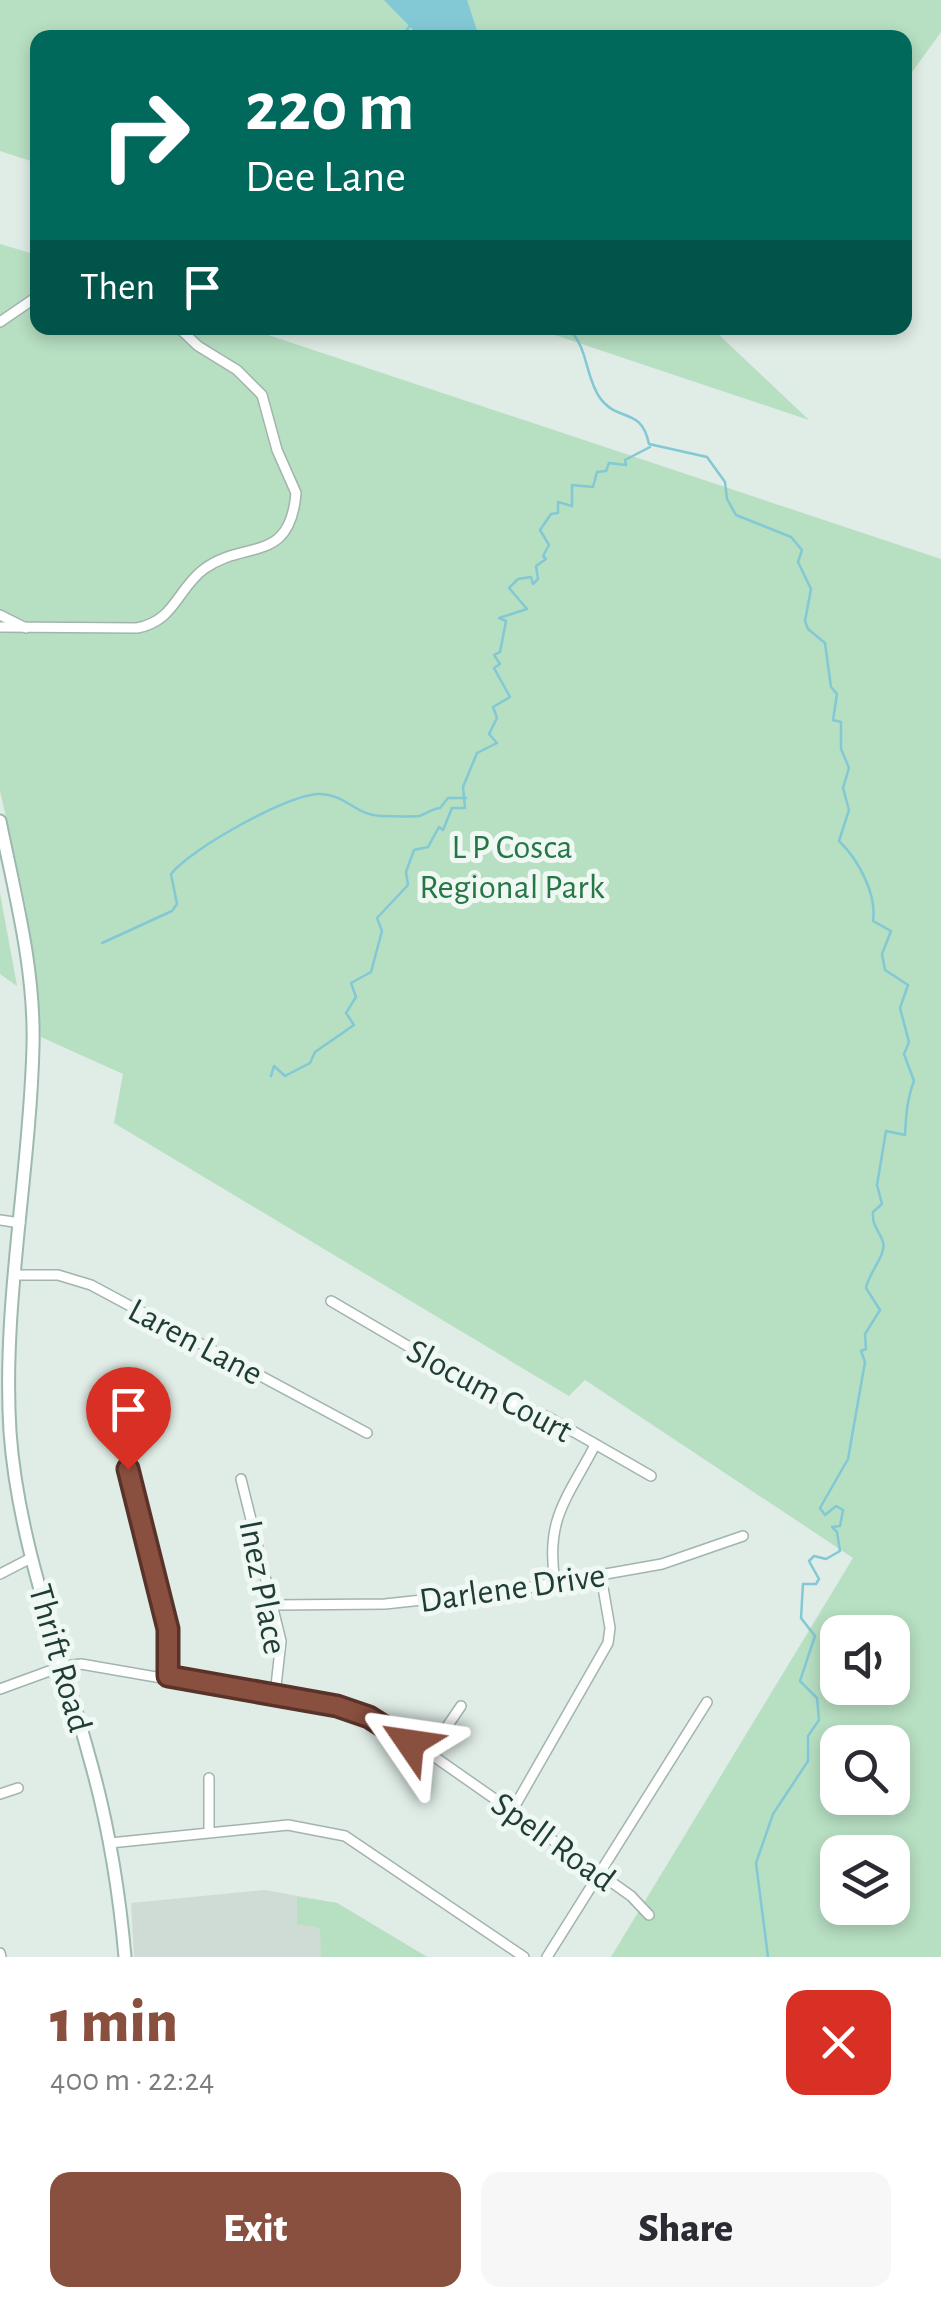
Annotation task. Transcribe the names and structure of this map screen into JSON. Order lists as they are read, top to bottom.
{
  "streets": {
    "street": [
      "Laren Lane",
      "Slocum Court",
      "Inez Place",
      "Darlene Drive",
      "Thrift Road",
      "Spell Road"
    ]
  },
  "crossings": [
    ["Laren Lane", "Thrift Road"],
    ["Inez Place", "Darlene Drive"],
    ["Inez Place", "Spell Road"],
    ["Thrift Road", "Spell Road"]
  ],
  "parks": ["L P Cosca Regional Park"],
  "page": {
    "turn": ["220 m", "Dee Lane"],
    "then": "Then",
    "heading": ["1 min", "400 m · 22:24"],
    "buttons": ["Exit", "Share"]
  }
}
